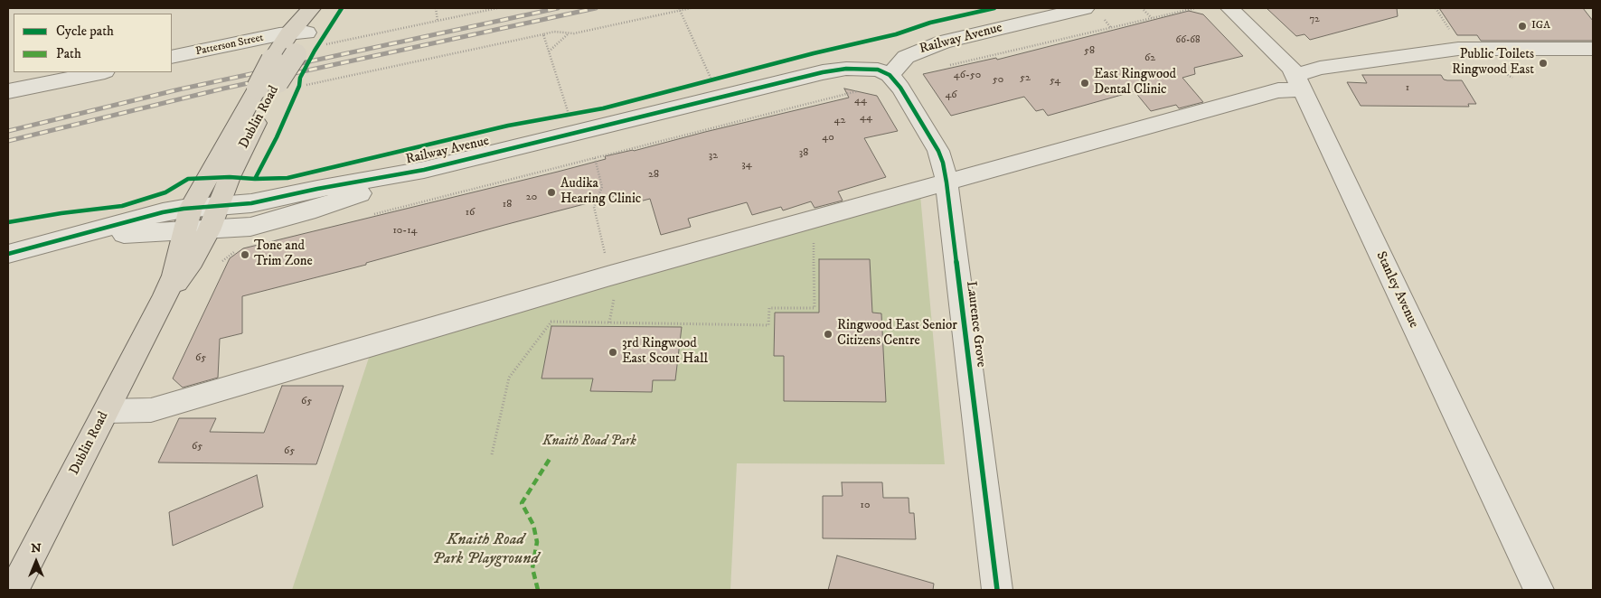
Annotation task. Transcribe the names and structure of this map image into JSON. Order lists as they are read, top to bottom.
{
  "streets": {
    "main road": ["Dublin Road"],
    "street": [
      "Railway Avenue",
      "Patterson Street",
      "Stanley Avenue",
      "Laurence Grove"
    ]
  },
  "crossings": [
    ["Railway Avenue", "Dublin Road"],
    ["Railway Avenue", "Laurence Grove"],
    ["Patterson Street", "Dublin Road"]
  ],
  "parks": ["Knaith Road Park", "Knaith Road Park Playground"],
  "places": [
    "IGA",
    "Public Toilets Ringwood East",
    "East Ringwood Dental Clinic",
    "Audika Hearing Clinic",
    "Tone and Trim Zone",
    "Ringwood East Senior Citizens Centre",
    "3rd Ringwood East Scout Hall"
  ],
  "house_numbers": [
    "72",
    "66-68",
    "58",
    "62",
    "46-50",
    "52",
    "50",
    "54",
    "1",
    "46",
    "44",
    "44",
    "42",
    "40",
    "38",
    "32",
    "34",
    "28",
    "20",
    "18",
    "16",
    "10-14",
    "65",
    "65",
    "65",
    "65",
    "10"
  ],
  "legend": ["Cycle path", "Path"],
  "north": "top"
}
